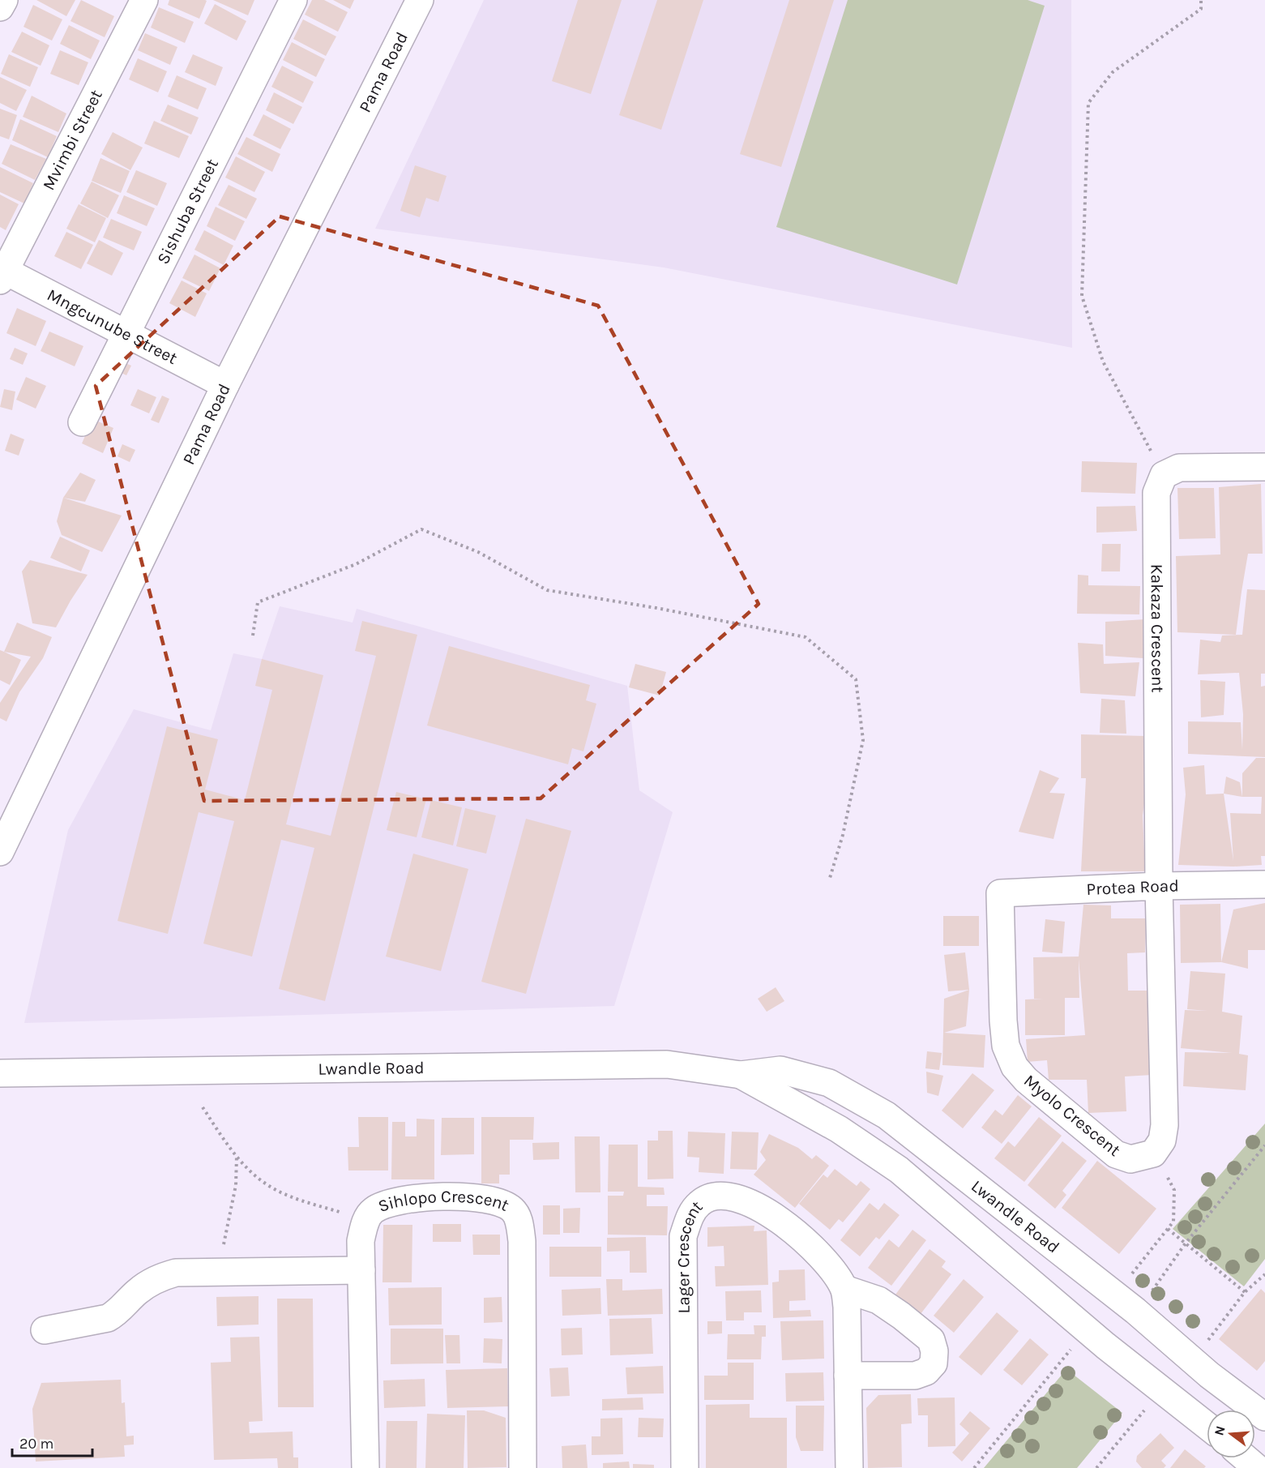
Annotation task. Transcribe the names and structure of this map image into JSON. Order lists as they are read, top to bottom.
{
  "streets": {
    "street": [
      "Pama Road",
      "Mvimbi Street",
      "Sishuba Street",
      "Mngcunube Street",
      "Kakaza Crescent",
      "Protea Road",
      "Lwandle Road",
      "Myolo Crescent",
      "Sihlopo Crescent",
      "Lager Crescent"
    ]
  },
  "crossings": [
    ["Pama Road", "Mngcunube Street"],
    ["Mvimbi Street", "Mngcunube Street"],
    ["Sishuba Street", "Mngcunube Street"],
    ["Kakaza Crescent", "Protea Road"],
    ["Protea Road", "Myolo Crescent"]
  ],
  "scale_bar": "20 m",
  "north": "left"
}
